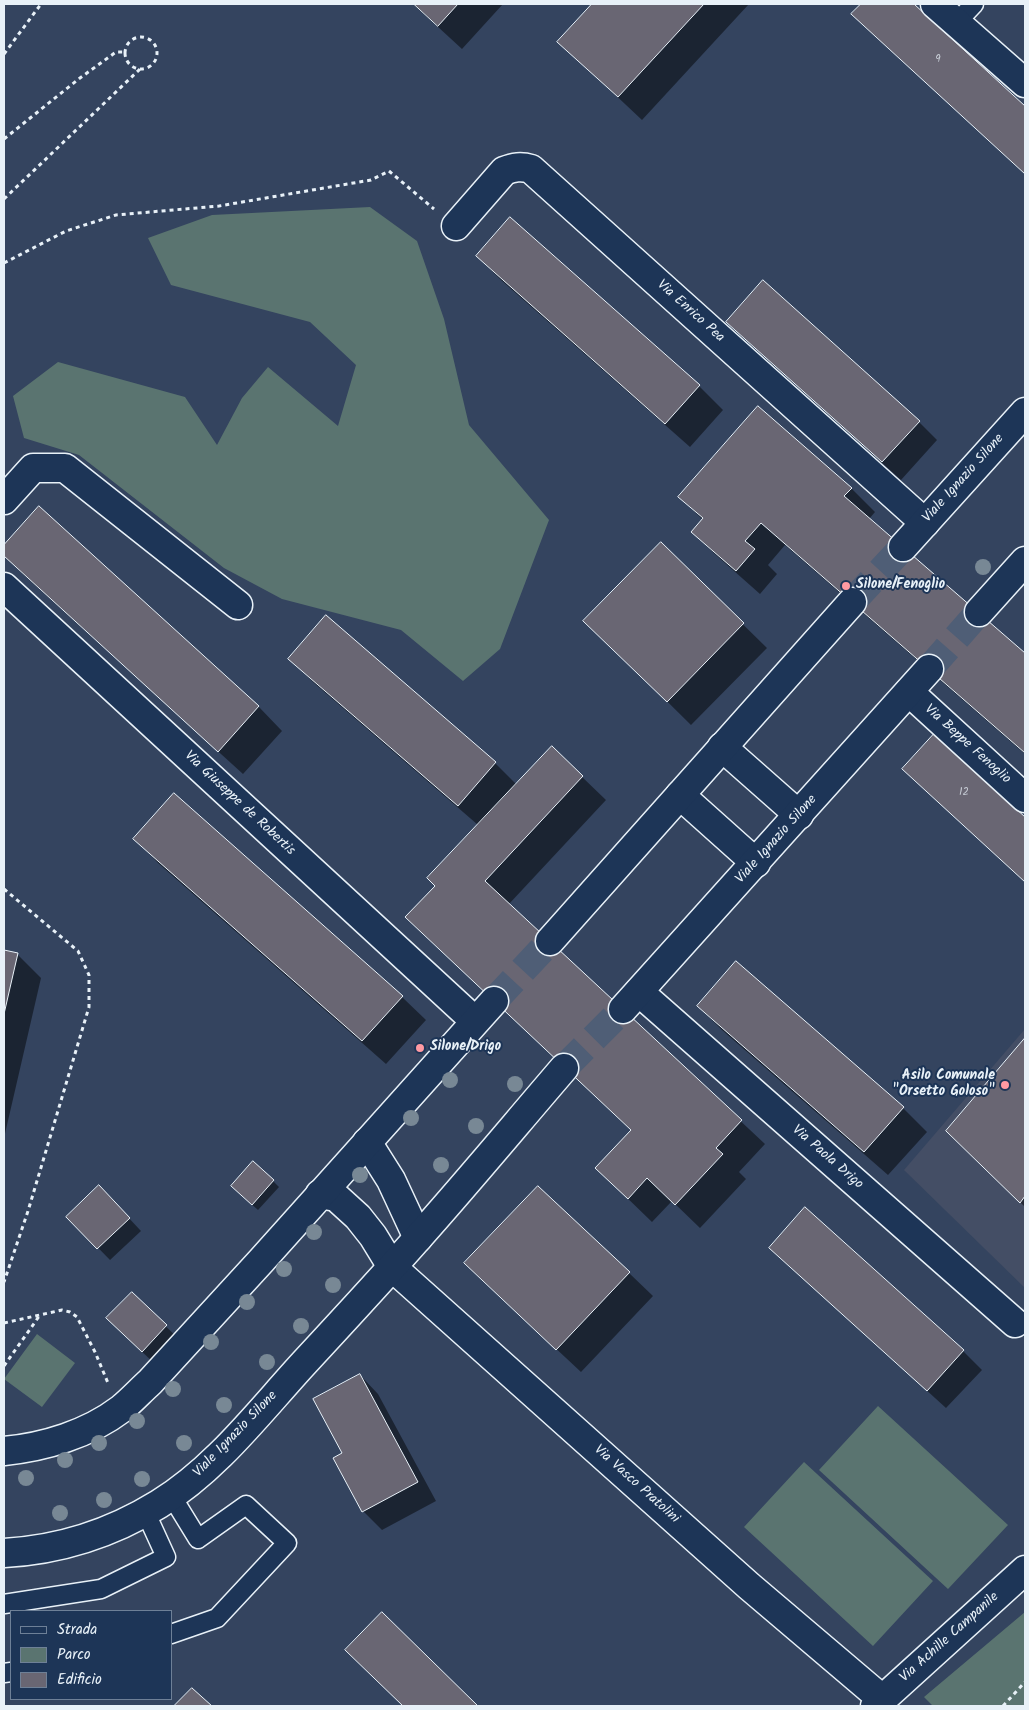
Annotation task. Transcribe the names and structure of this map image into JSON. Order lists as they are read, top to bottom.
{
  "streets": {
    "street": [
      "Via Enrico Pea",
      "Viale Ignazio Silone",
      "Via Beppe Fenoglio",
      "Via Giuseppe de Robertis",
      "Via Paola Drigo",
      "Via Vasco Pratolini",
      "Via Achille Campanile"
    ]
  },
  "crossings": [
    ["Via Enrico Pea", "Viale Ignazio Silone"],
    ["Viale Ignazio Silone", "Via Beppe Fenoglio"],
    ["Viale Ignazio Silone", "Via Paola Drigo"],
    ["Viale Ignazio Silone", "Via Vasco Pratolini"],
    ["Via Vasco Pratolini", "Via Achille Campanile"]
  ],
  "places": ["Silone/Fenoglio", "Silone/Drigo", "Asilo Comunale \"Orsetto Goloso\""],
  "house_numbers": ["9", "12"],
  "legend": ["Strada", "Parco", "Edificio"]
}
